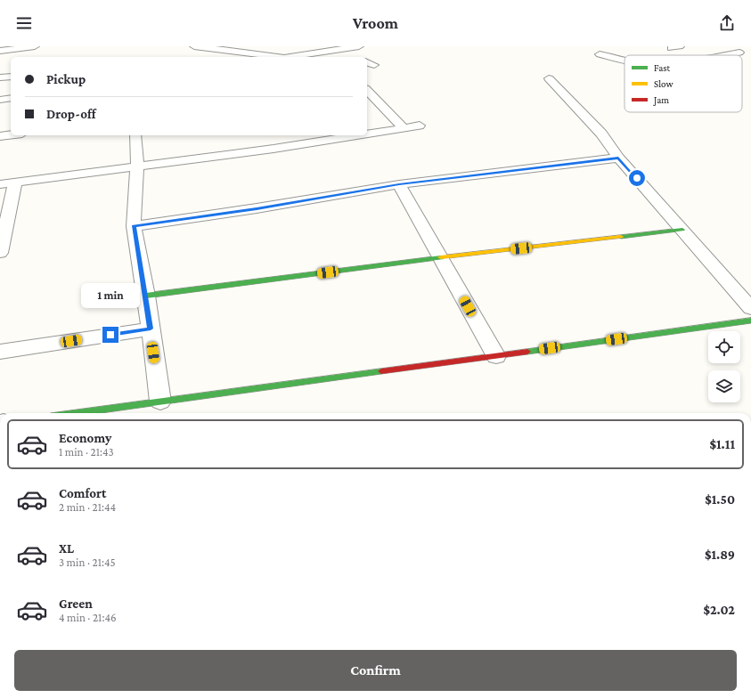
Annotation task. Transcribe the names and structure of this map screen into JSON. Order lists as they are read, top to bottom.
{
  "legend": ["Fast", "Slow", "Jam"],
  "page": {
    "header": "Vroom",
    "banner": ["Pickup", "Drop-off"],
    "bubble": "1 min",
    "list": [
      {
        "name": "Economy",
        "note": "1 min · 21:43",
        "value": "$1.11"
      },
      {
        "name": "Comfort",
        "note": "2 min · 21:44",
        "value": "$1.50"
      },
      {
        "name": "XL",
        "note": "3 min · 21:45",
        "value": "$1.89"
      },
      {
        "name": "Green",
        "note": "4 min · 21:46",
        "value": "$2.02"
      }
    ],
    "buttons": "Confirm"
  }
}
